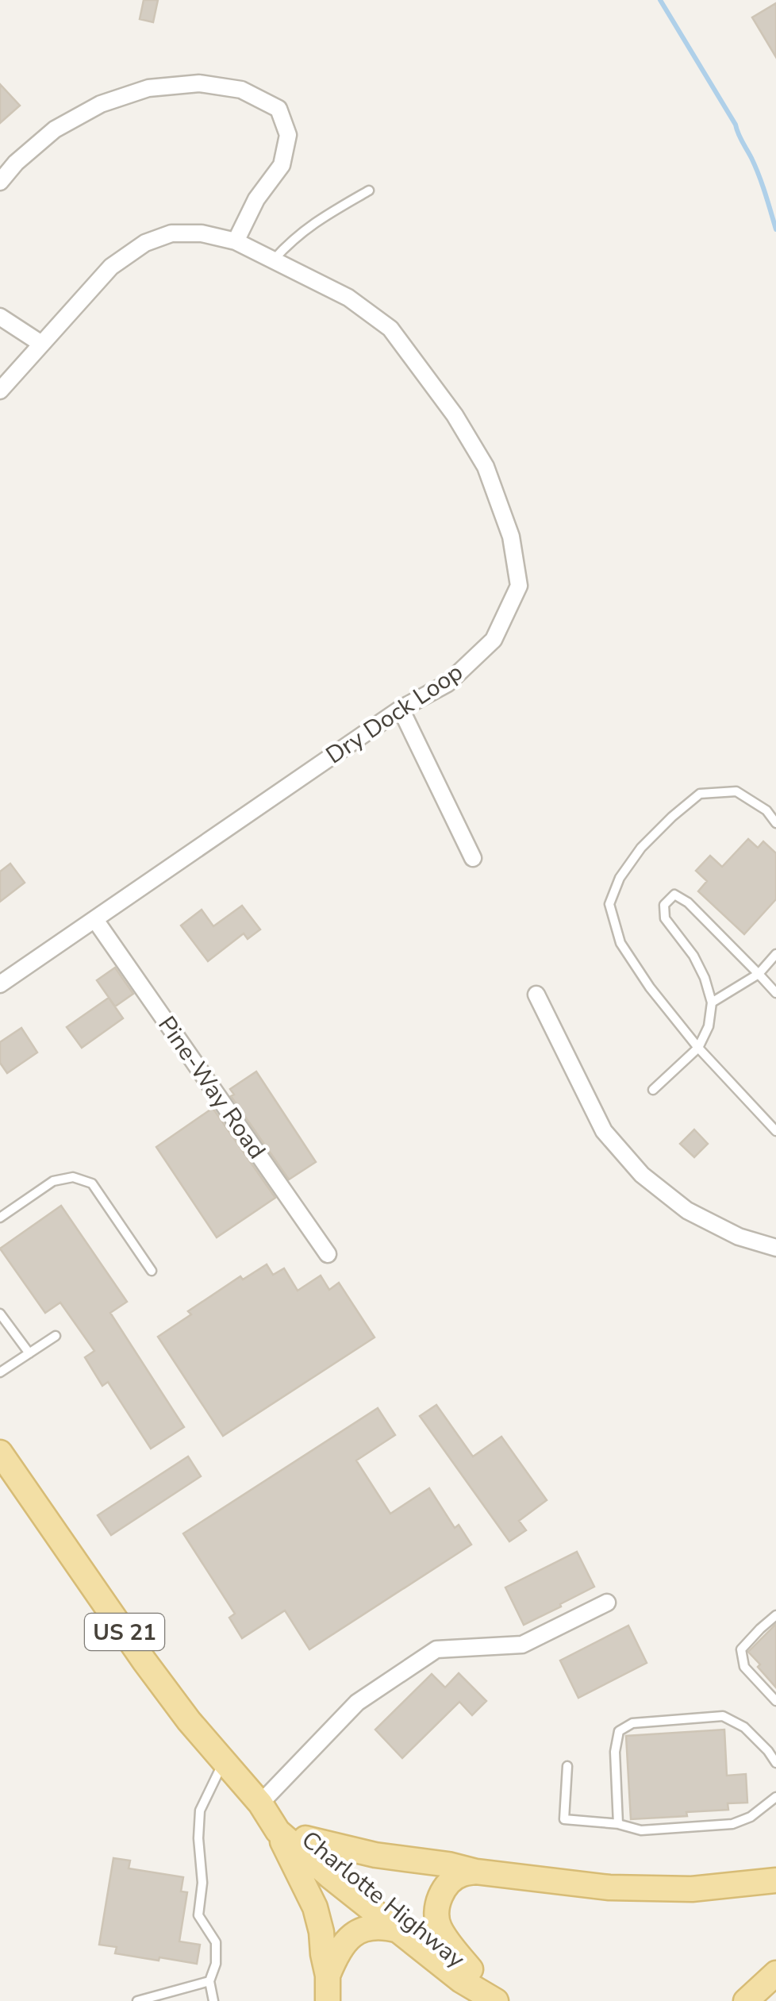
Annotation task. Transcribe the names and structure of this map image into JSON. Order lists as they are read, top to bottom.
{
  "streets": {
    "main road": ["US 21", "Charlotte Highway"],
    "street": ["Dry Dock Loop", "Pine-Way Road"]
  },
  "crossings": [
    ["Dry Dock Loop", "Pine-Way Road"]
  ]
}
